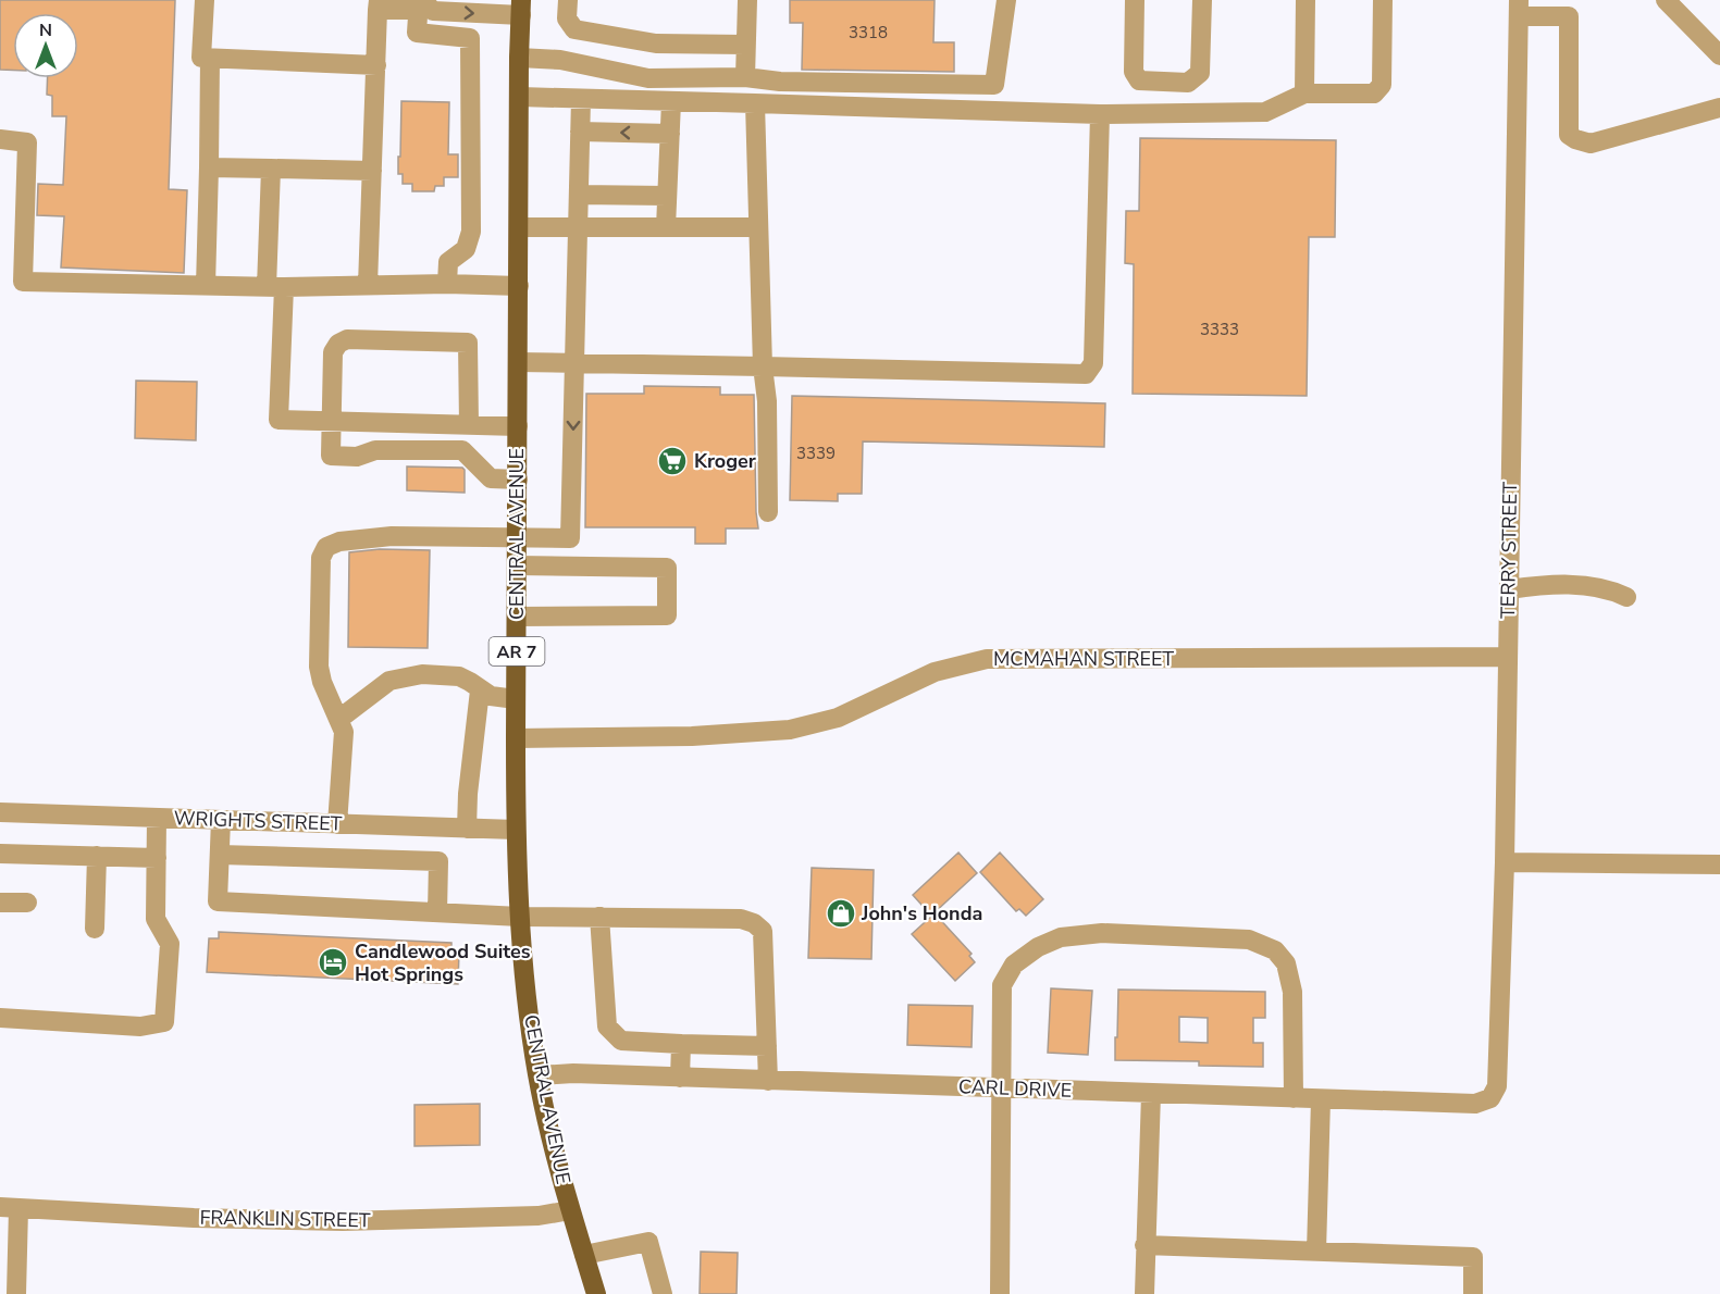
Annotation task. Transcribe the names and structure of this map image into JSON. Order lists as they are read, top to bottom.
{
  "streets": {
    "main road": ["CENTRAL AVENUE", "AR 7"],
    "street": [
      "TERRY STREET",
      "MCMAHAN STREET",
      "WRIGHTS STREET",
      "CARL DRIVE",
      "FRANKLIN STREET"
    ]
  },
  "crossings": [
    ["CENTRAL AVENUE", "MCMAHAN STREET"],
    ["CENTRAL AVENUE", "WRIGHTS STREET"],
    ["CENTRAL AVENUE", "CARL DRIVE"],
    ["CENTRAL AVENUE", "FRANKLIN STREET"],
    ["TERRY STREET", "MCMAHAN STREET"],
    ["TERRY STREET", "CARL DRIVE"]
  ],
  "places": {
    "supermarket": ["Kroger"],
    "shop": ["John's Honda"],
    "hotel": ["Candlewood Suites Hot Springs"]
  },
  "house_numbers": ["3318", "3333", "3339"],
  "north": "top"
}
